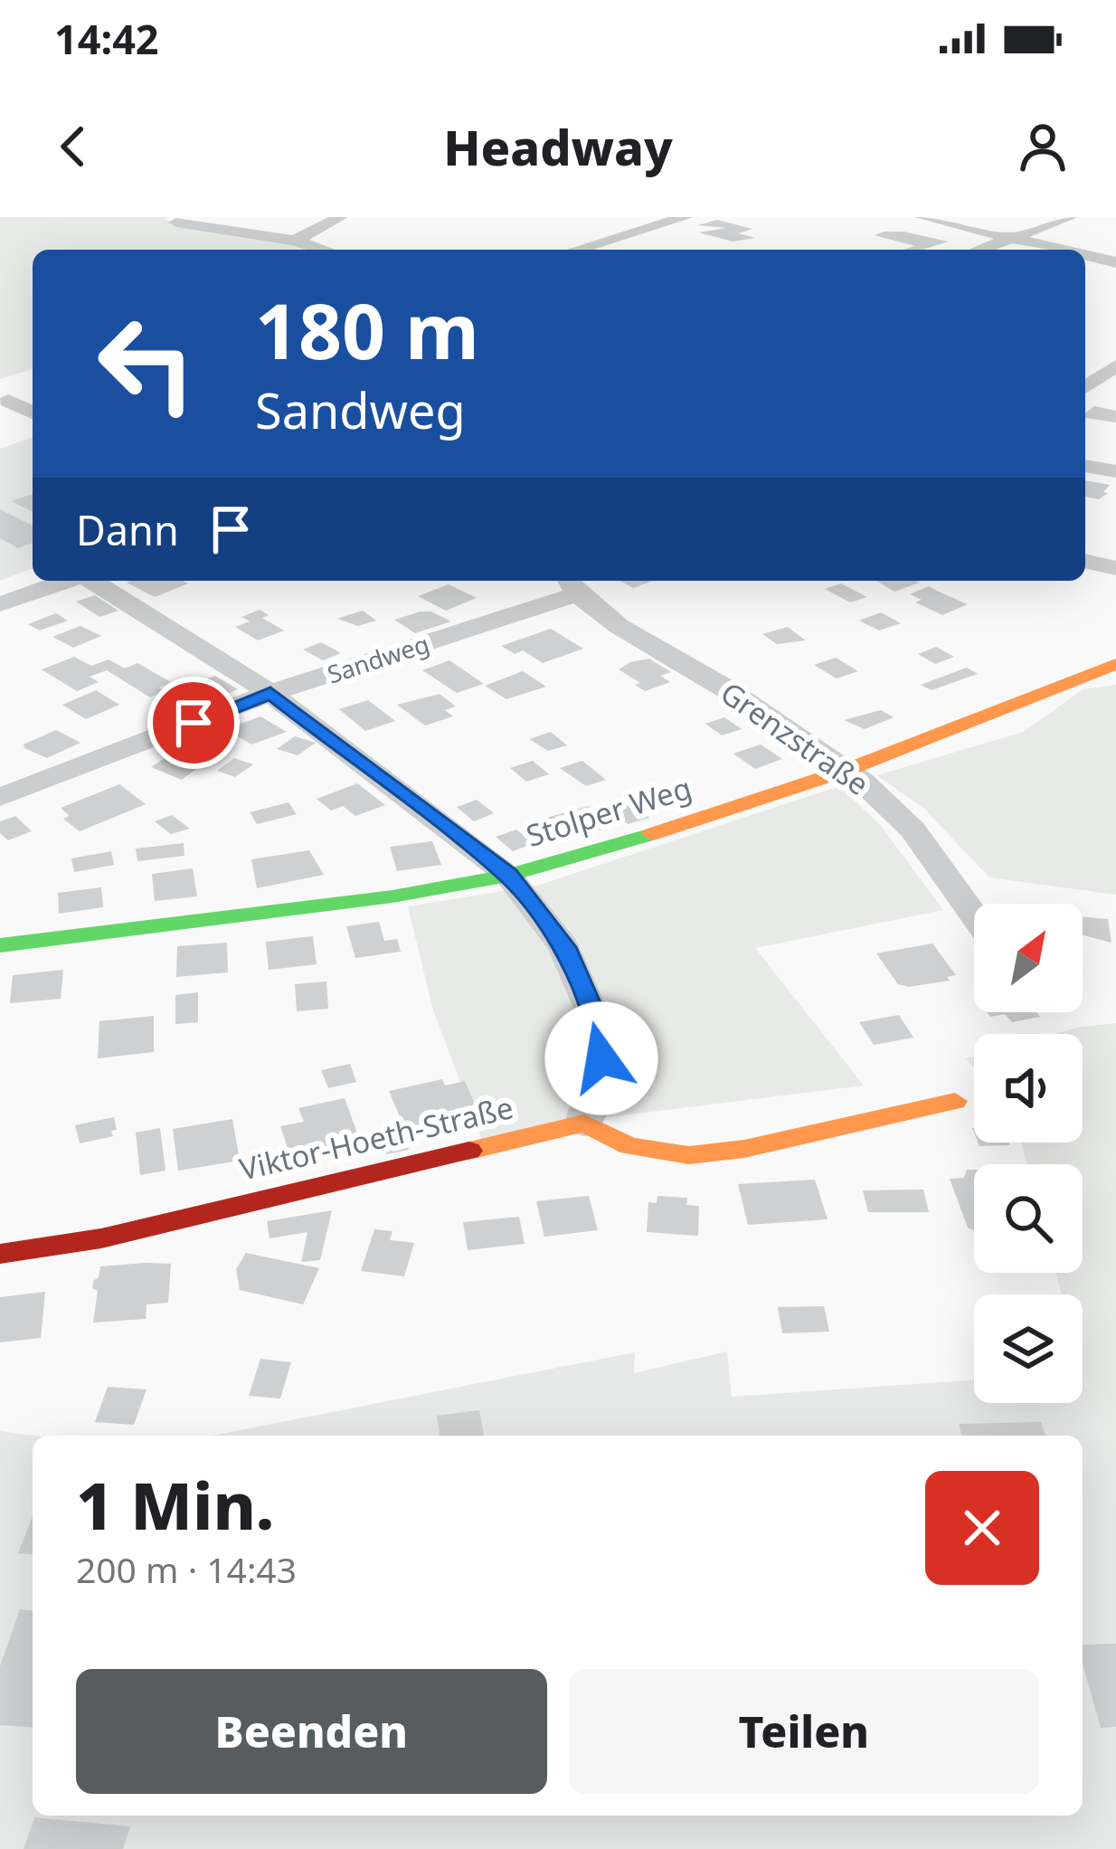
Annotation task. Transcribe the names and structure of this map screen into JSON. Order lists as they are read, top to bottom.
{
  "streets": {
    "street": [
      "Sandweg",
      "Grenzstraße",
      "Stolper Weg",
      "Viktor-Hoeth-Straße"
    ]
  },
  "crossings": [
    ["Sandweg", "Grenzstraße"],
    ["Grenzstraße", "Stolper Weg"]
  ],
  "north": "top right",
  "page": {
    "status": "14:42",
    "header": "Headway",
    "turn": ["180 m", "Sandweg"],
    "then": "Dann",
    "heading": ["1 Min.", "200 m · 14:43"],
    "buttons": ["Beenden", "Teilen"]
  }
}
